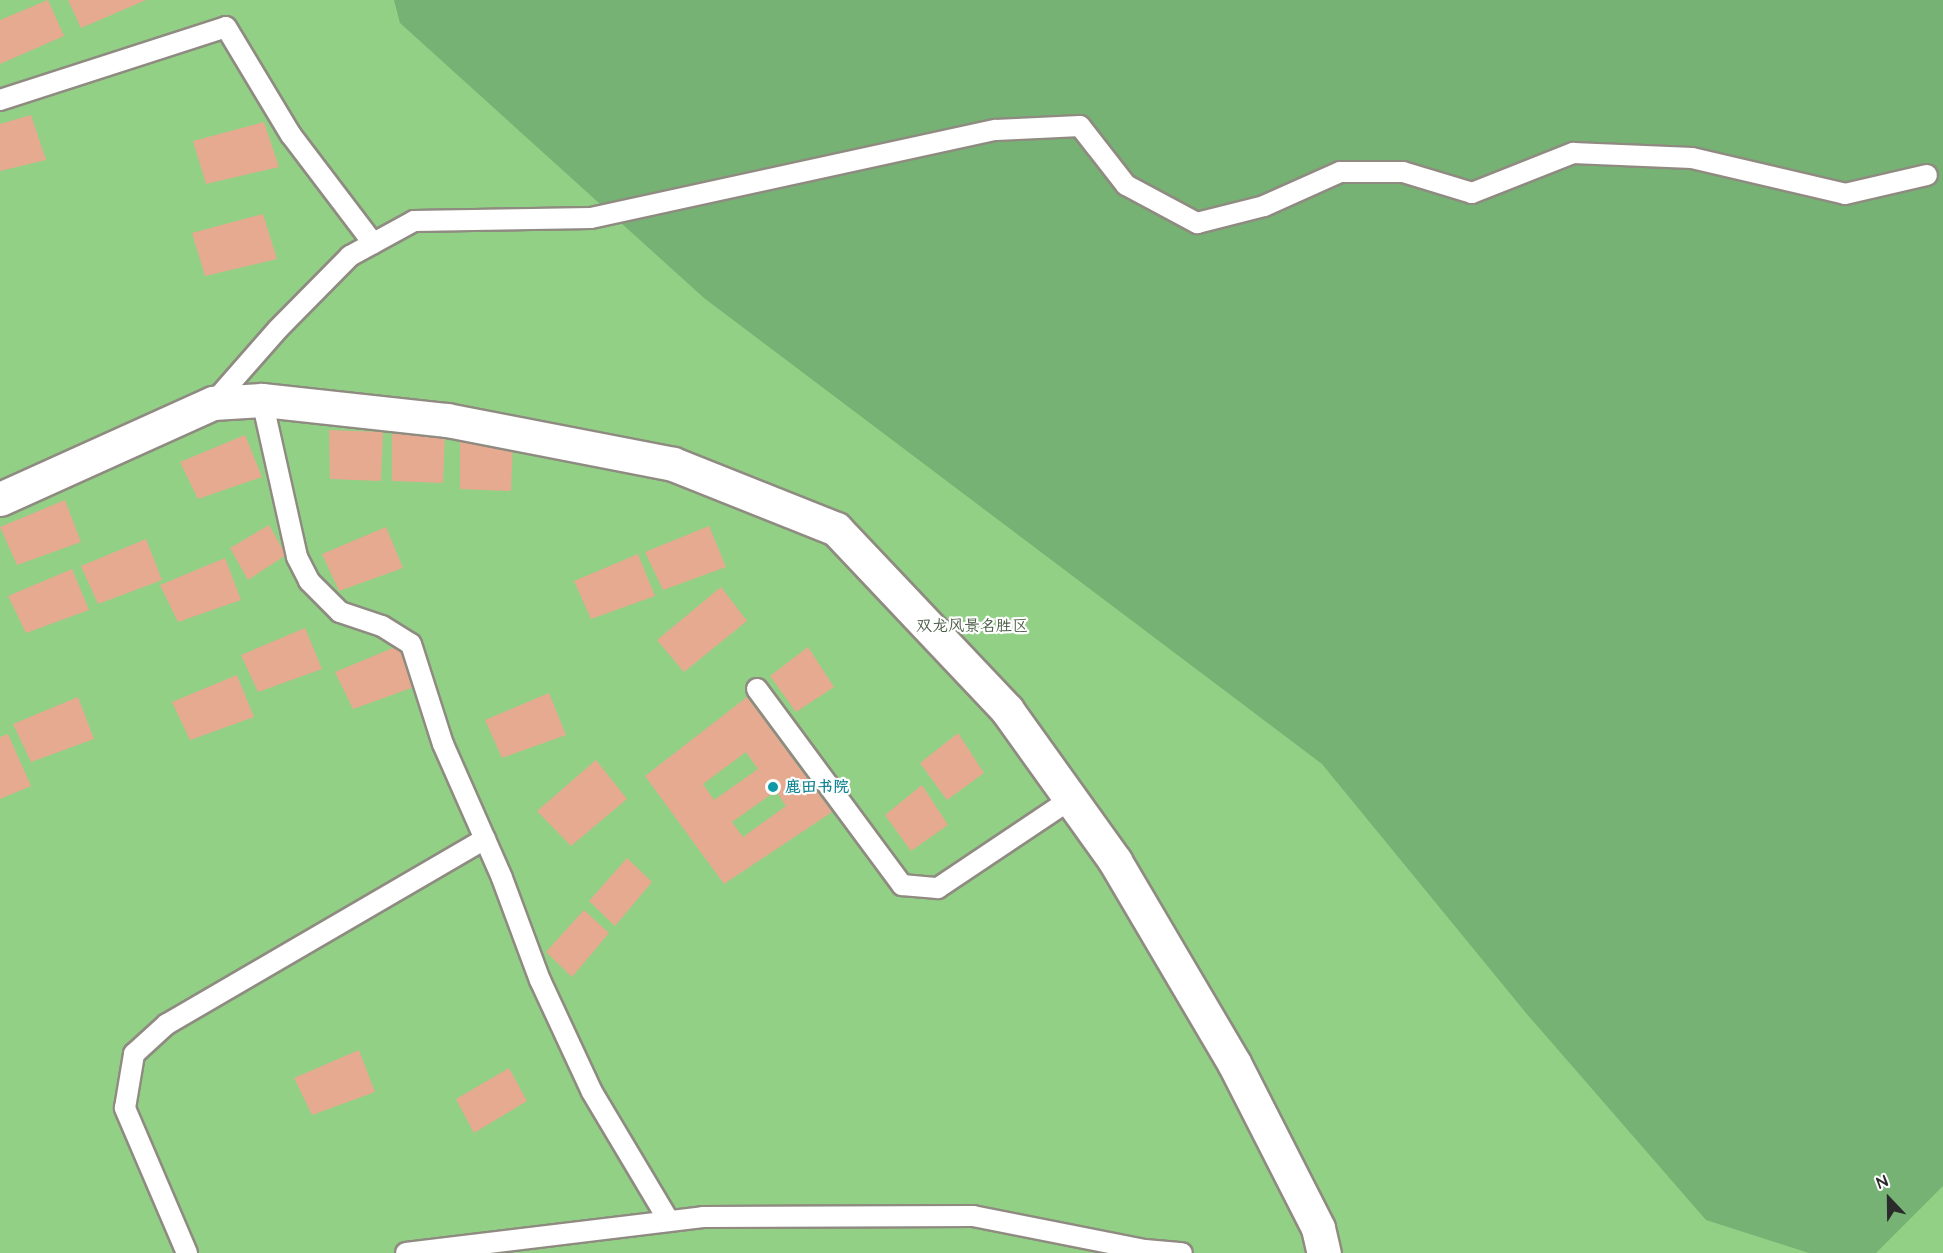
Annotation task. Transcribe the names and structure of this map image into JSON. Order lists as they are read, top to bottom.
{
  "parks": ["双龙风景名胜区"],
  "places": ["鹿田书院"],
  "north": "top"
}
